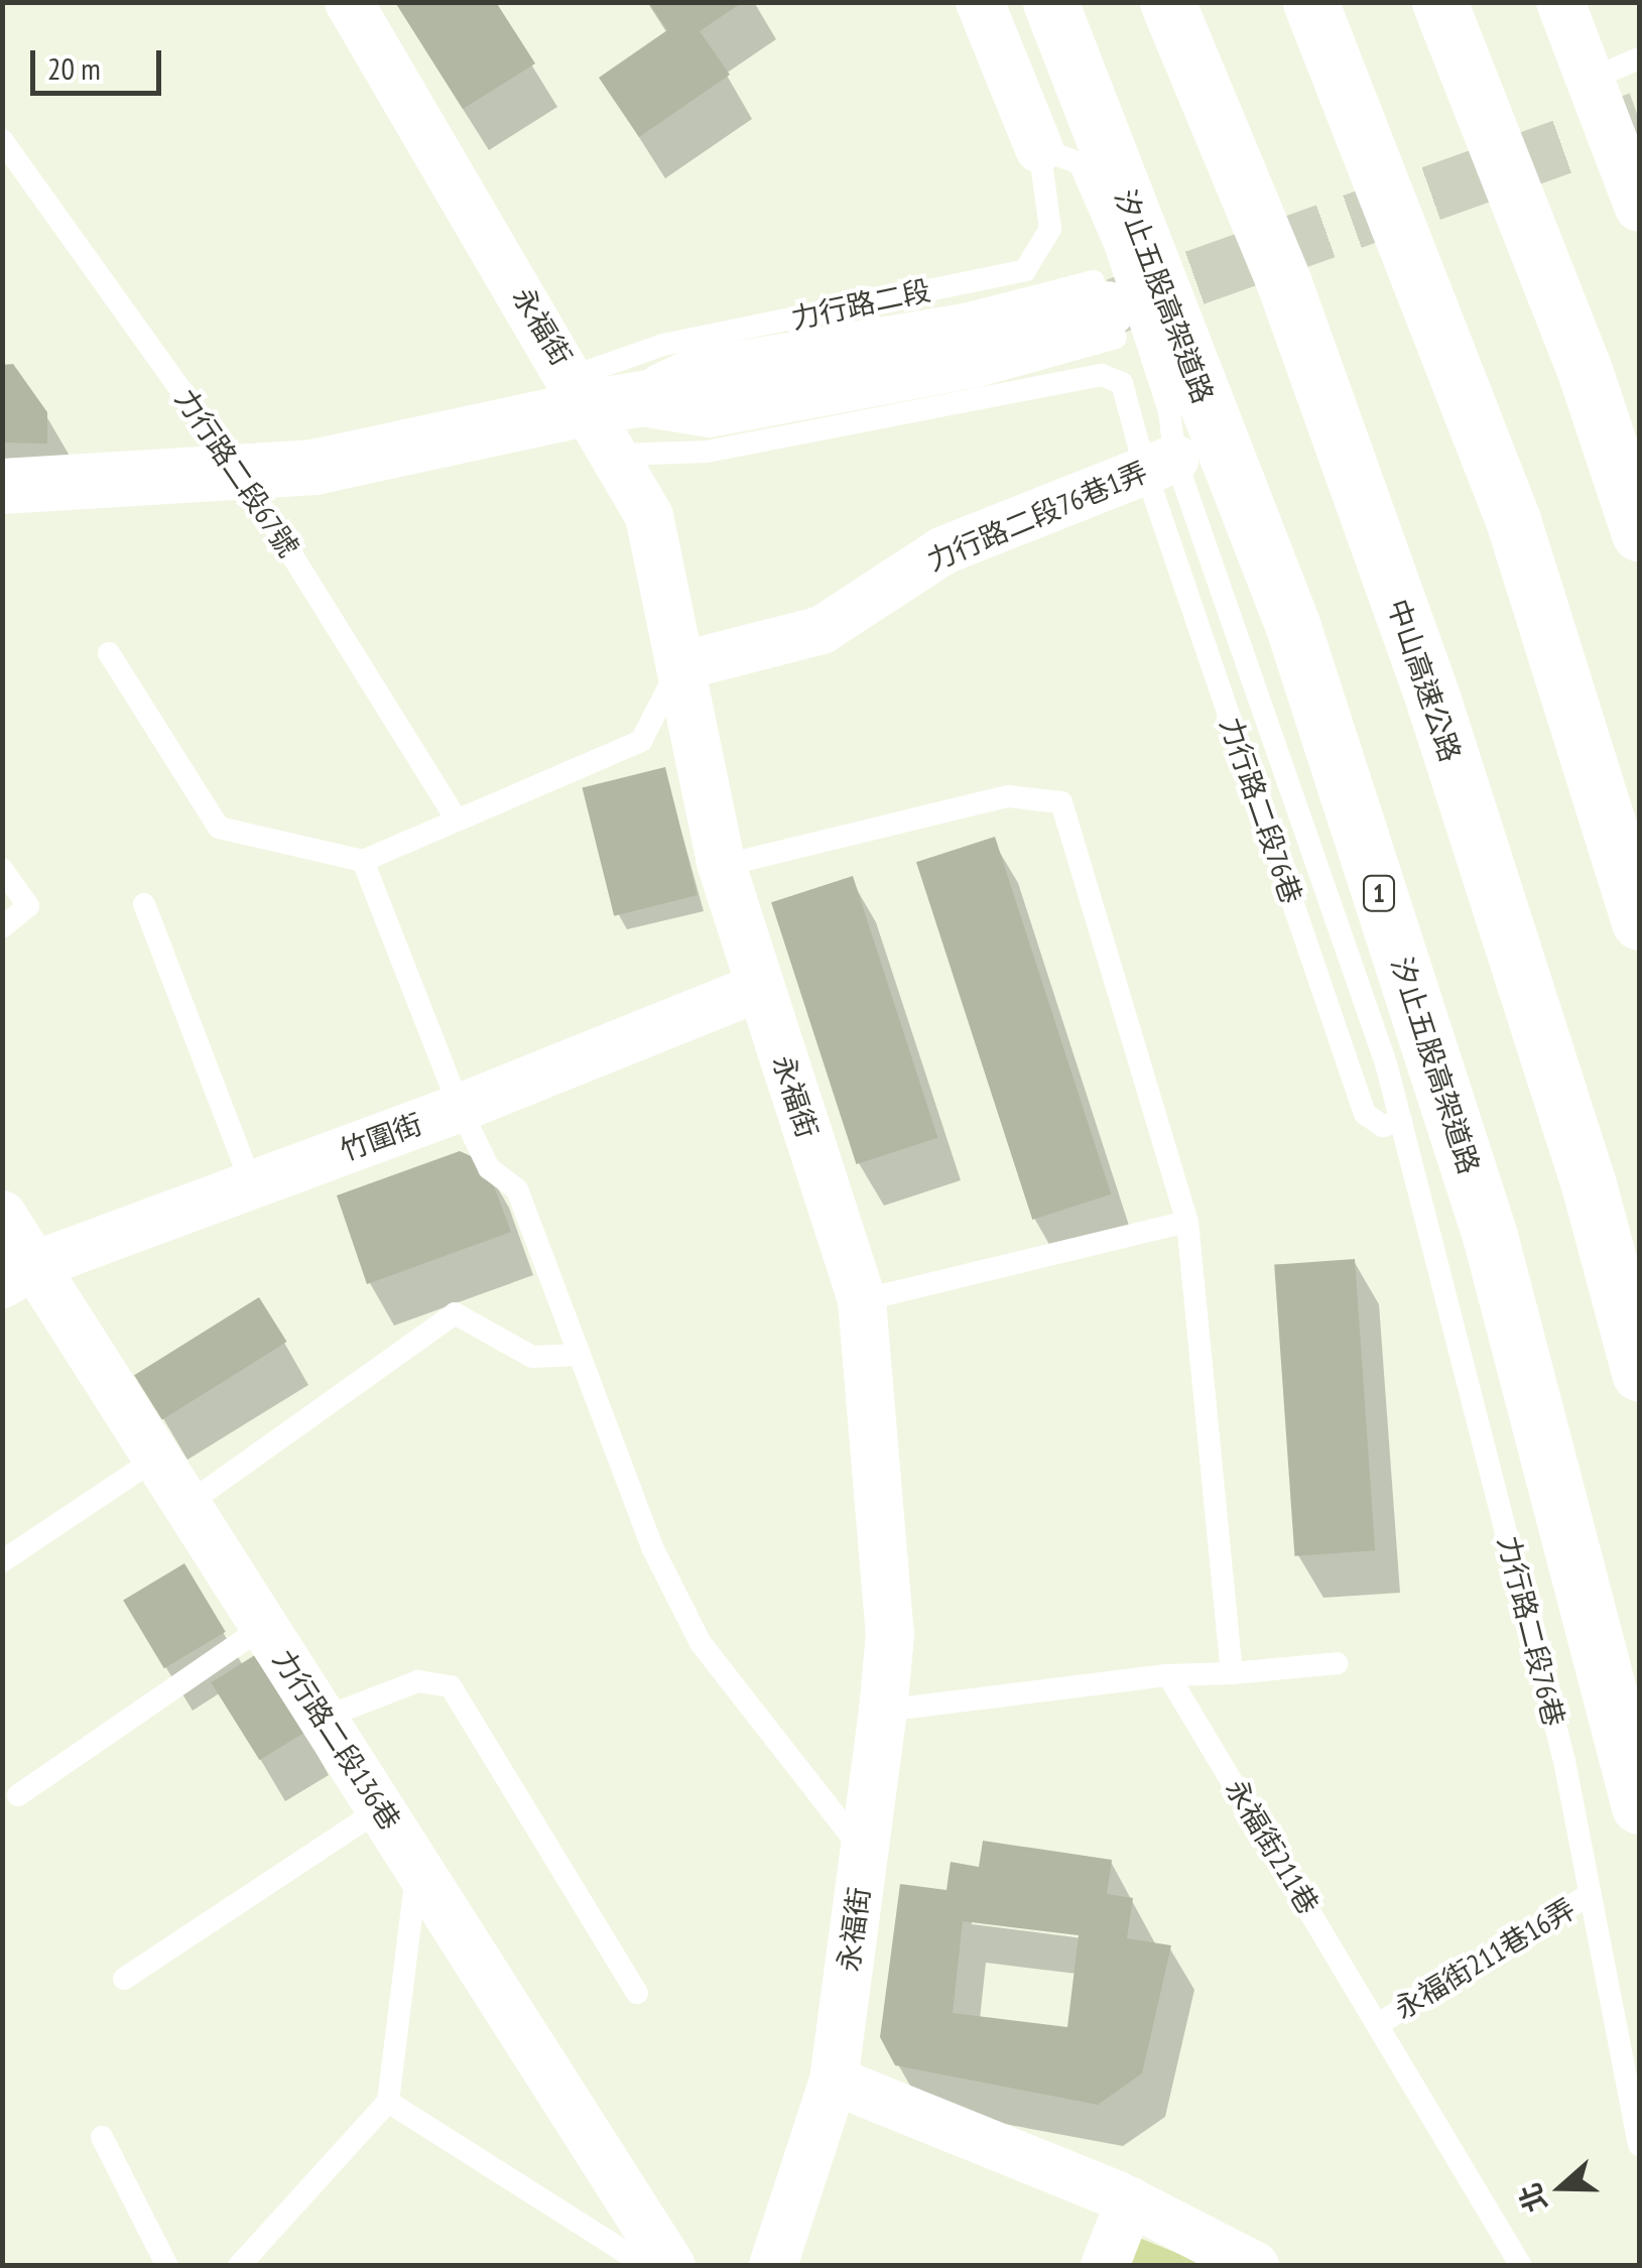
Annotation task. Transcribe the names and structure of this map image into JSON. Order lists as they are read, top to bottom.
{
  "streets": {
    "main road": [
      "汐止五股高架道路",
      "力行路二段",
      "中山高速公路",
      "1"
    ],
    "street": [
      "永福街",
      "力行路二段76巷1弄",
      "竹圍街",
      "力行路二段136巷"
    ],
    "lane": [
      "力行路二段67號",
      "力行路二段76巷",
      "永福街211巷",
      "永福街211巷16弄"
    ]
  },
  "crossings": [
    ["力行路二段", "永福街"],
    ["力行路二段", "力行路二段67號"],
    ["永福街", "力行路二段76巷1弄"],
    ["永福街", "竹圍街"],
    ["力行路二段76巷1弄", "力行路二段76巷"],
    ["力行路二段76巷", "永福街211巷16弄"],
    ["竹圍街", "力行路二段136巷"],
    ["永福街211巷", "永福街211巷16弄"]
  ],
  "scale_bar": "20 m",
  "north": "left"
}
